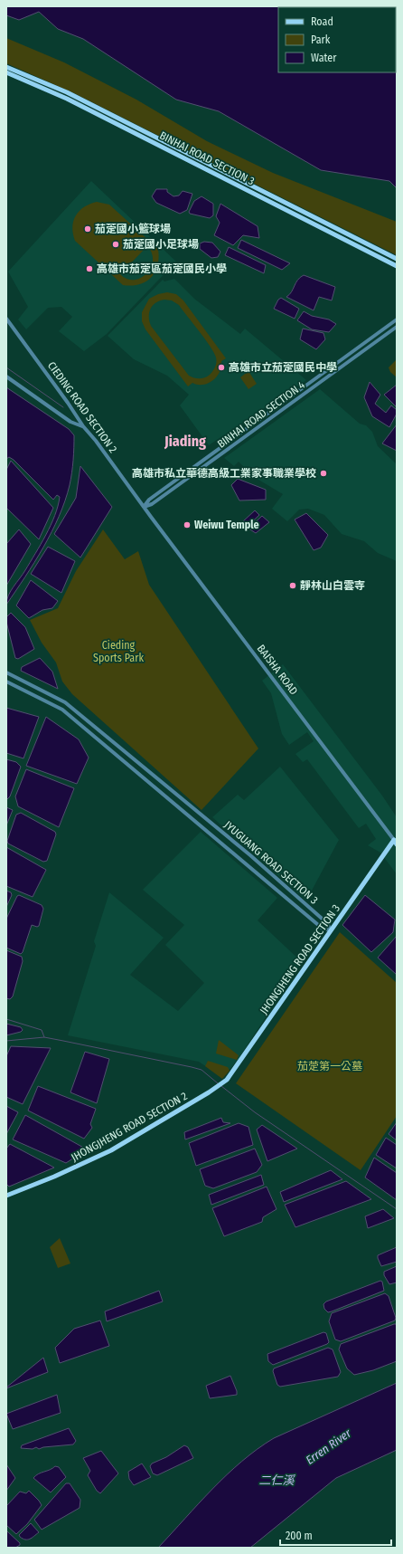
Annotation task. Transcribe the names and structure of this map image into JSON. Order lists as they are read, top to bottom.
{
  "streets": {
    "main road": ["BINHAI ROAD SECTION 3", "JHONGJHENG ROAD SECTION 3", "JHONGJHENG ROAD SECTION 2"],
    "street": [
      "CIEDING ROAD SECTION 2",
      "BINHAI ROAD SECTION 4",
      "BAISHA ROAD",
      "JYUGUANG ROAD SECTION 3"
    ]
  },
  "crossings": [
    ["CIEDING ROAD SECTION 2", "BINHAI ROAD SECTION 4"],
    ["CIEDING ROAD SECTION 2", "BAISHA ROAD"],
    ["BINHAI ROAD SECTION 4", "BAISHA ROAD"],
    ["BAISHA ROAD", "JHONGJHENG ROAD SECTION 3"],
    ["JYUGUANG ROAD SECTION 3", "JHONGJHENG ROAD SECTION 3"],
    ["JHONGJHENG ROAD SECTION 3", "JHONGJHENG ROAD SECTION 2"]
  ],
  "districts": ["Jiading"],
  "water": ["Erren River", "二仁溪"],
  "parks": ["Cieding Sports Park", "茄萣第一公墓"],
  "places": [
    "茄萣國小籃球場",
    "茄萣國小足球場",
    "高雄市茄萣區茄萣國民小學",
    "高雄市立茄萣國民中學",
    "高雄市私立華德高級工業家事職業學校",
    "Weiwu Temple",
    "靜林山白雲寺"
  ],
  "legend": ["Road", "Park", "Water"],
  "scale_bar": "200 m"
}
